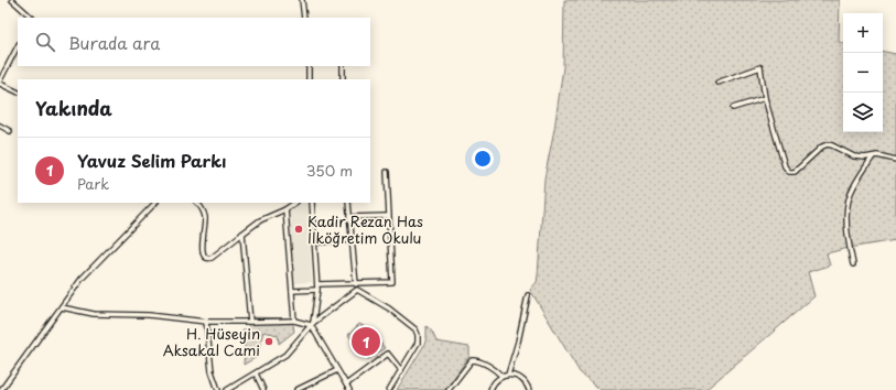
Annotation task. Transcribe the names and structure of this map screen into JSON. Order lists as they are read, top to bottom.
{
  "places": ["Kadir Rezan Has İlköğretim Okulu", "H. Hüseyin Aksakal Cami"],
  "page": {
    "map_buttons": ["+", "−"],
    "search": "Burada ara",
    "heading": "Yakında",
    "list": [
      {
        "mark": "1",
        "name": "Yavuz Selim Parkı",
        "note": "Park",
        "value": "350 m"
      }
    ],
    "pins": "1"
  }
}
